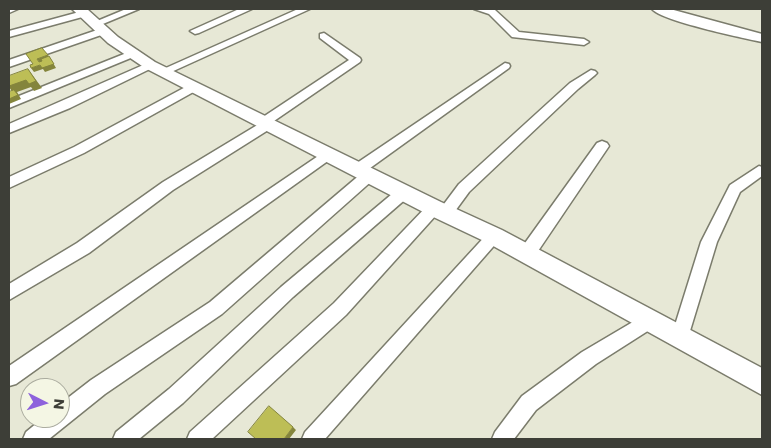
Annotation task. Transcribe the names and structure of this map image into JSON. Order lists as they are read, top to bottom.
{
  "north": "right"
}
